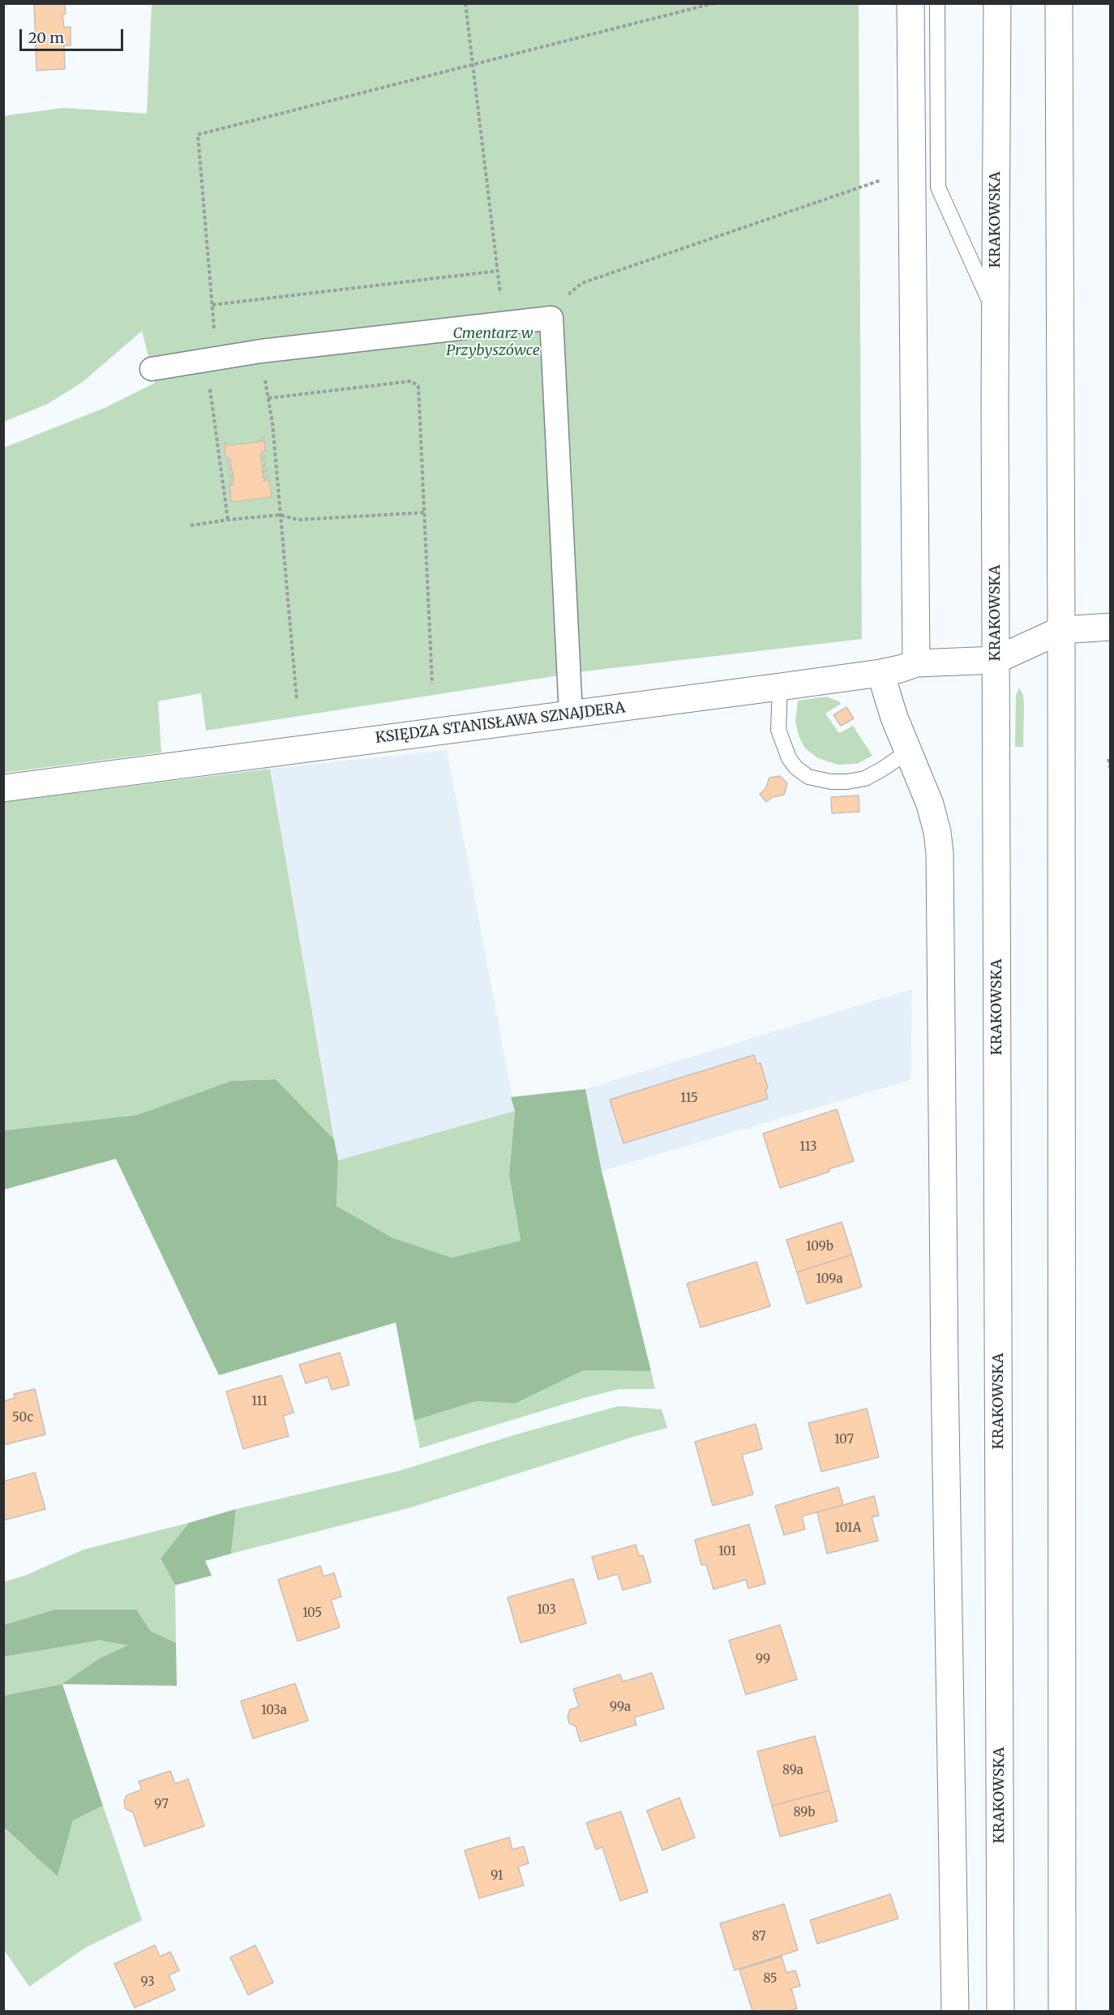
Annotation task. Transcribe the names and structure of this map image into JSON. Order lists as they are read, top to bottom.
{
  "streets": {
    "main road": ["KRAKOWSKA", "KSIĘDZA STANISŁAWA SZNAJDERA"]
  },
  "crossings": [
    ["KRAKOWSKA", "KSIĘDZA STANISŁAWA SZNAJDERA"]
  ],
  "parks": ["Cmentarz w Przybyszówce"],
  "house_numbers": [
    "115",
    "113",
    "109b",
    "109a",
    "111",
    "50c",
    "107",
    "101A",
    "101",
    "103",
    "105",
    "99",
    "99a",
    "103a",
    "89a",
    "97",
    "89b",
    "91",
    "87",
    "85",
    "93"
  ],
  "scale_bar": "20 m"
}
